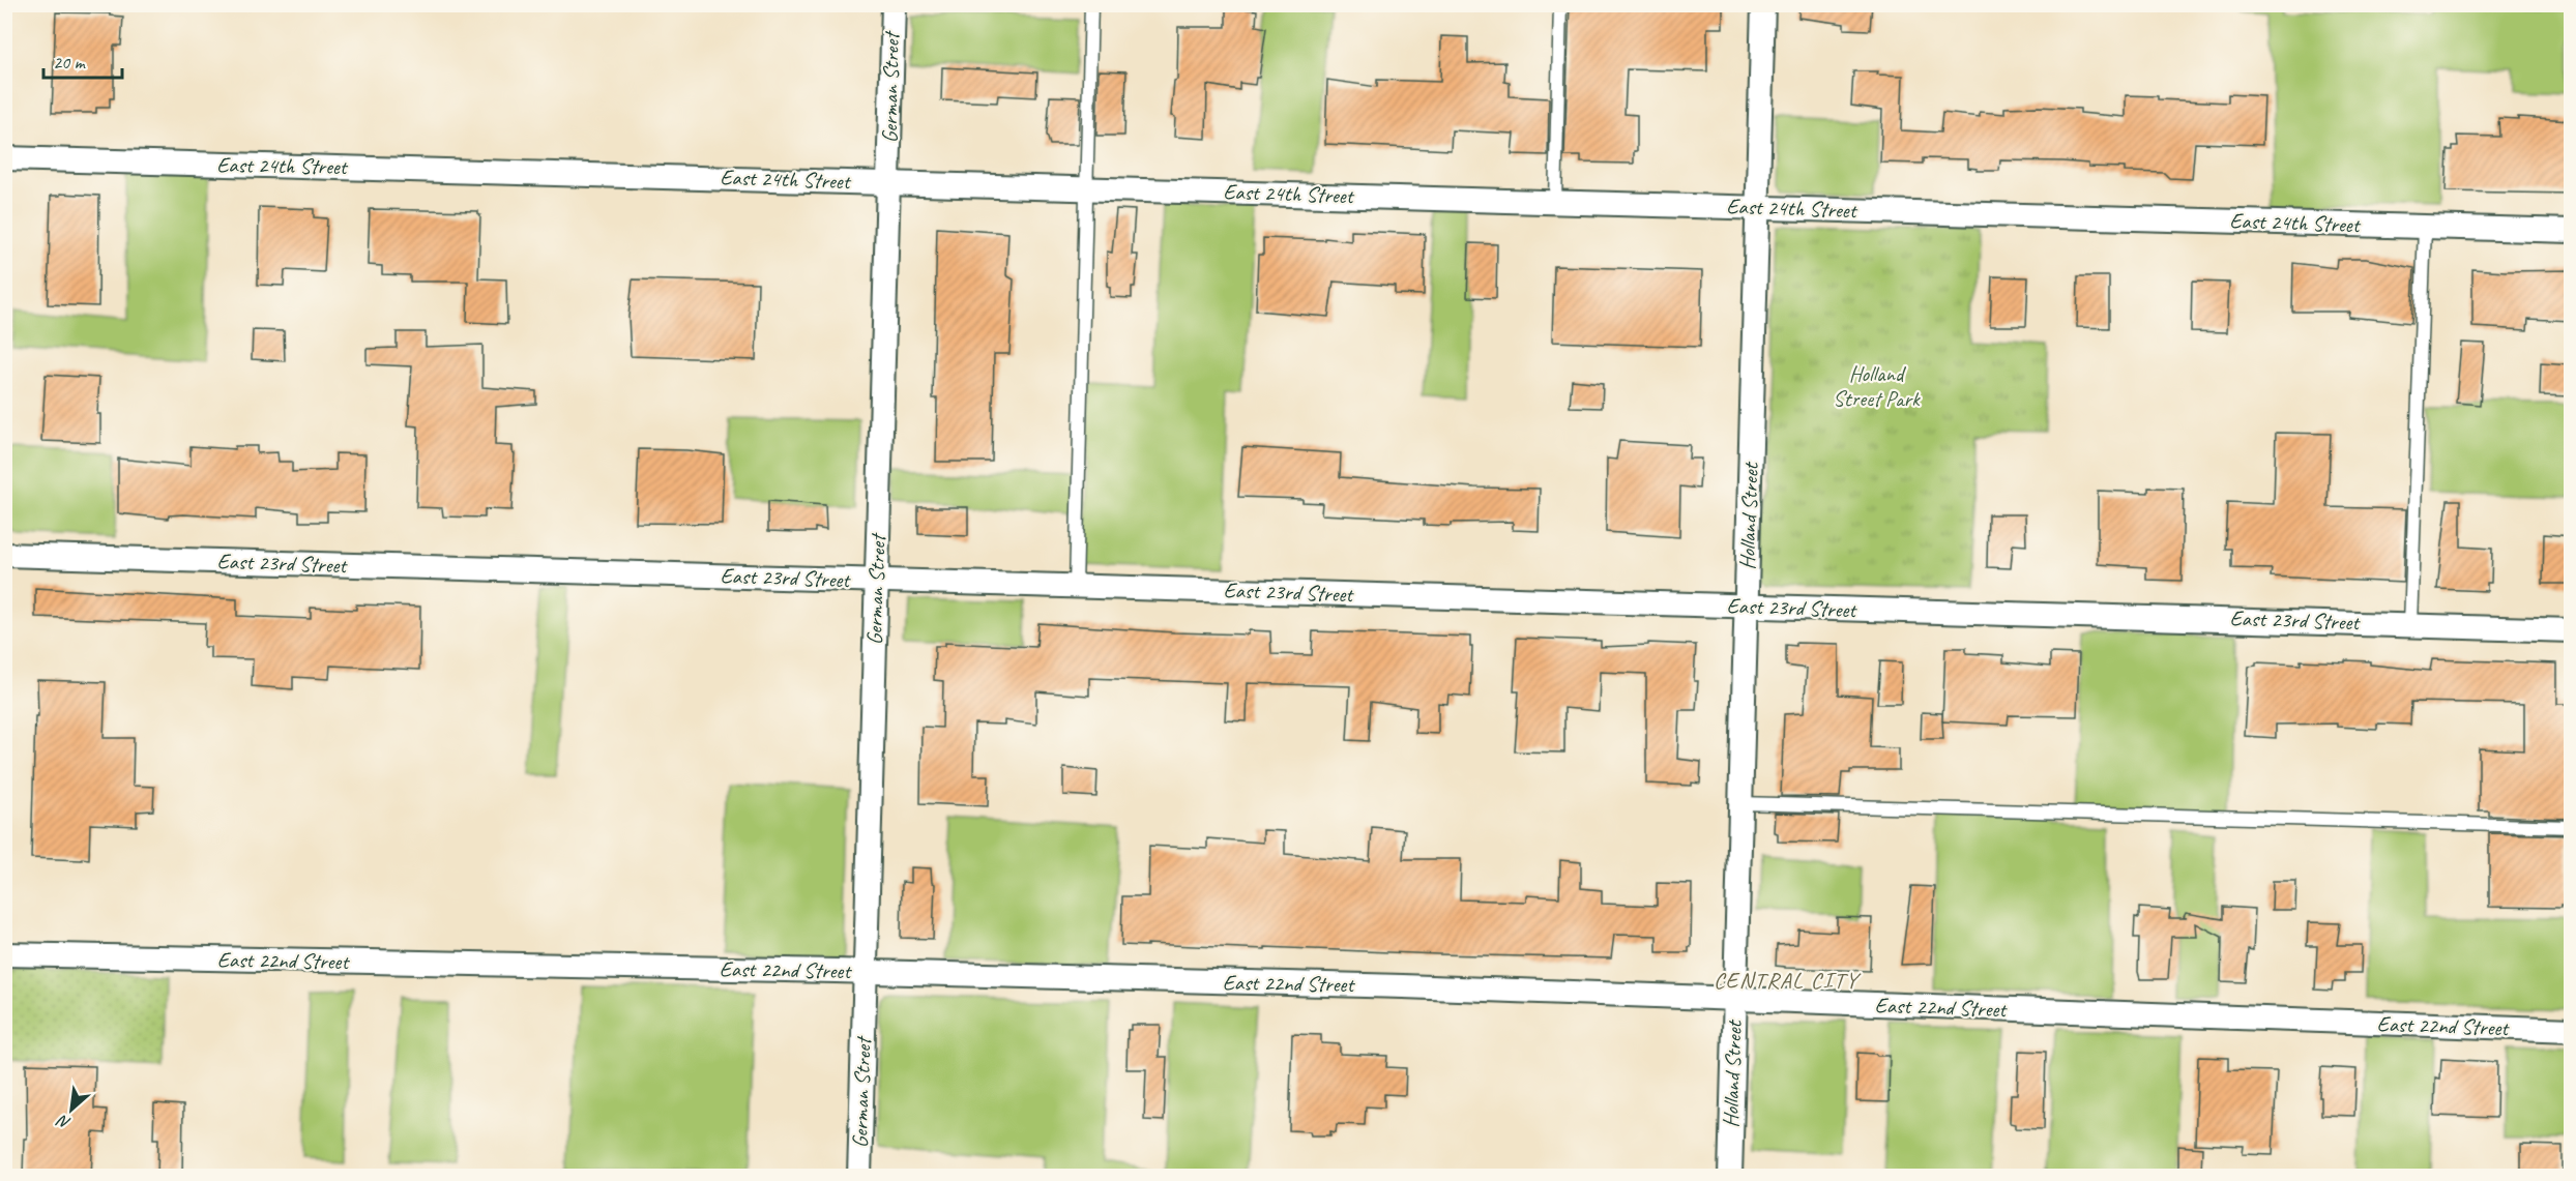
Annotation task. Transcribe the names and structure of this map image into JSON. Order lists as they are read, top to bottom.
{
  "streets": {
    "street": [
      "German Street",
      "East 24th Street",
      "Holland Street",
      "East 23rd Street",
      "East 22nd Street"
    ]
  },
  "crossings": [
    ["German Street", "East 24th Street"],
    ["German Street", "East 23rd Street"],
    ["German Street", "East 22nd Street"],
    ["East 24th Street", "Holland Street"],
    ["Holland Street", "East 23rd Street"],
    ["Holland Street", "East 22nd Street"]
  ],
  "districts": ["CENTRAL CITY"],
  "parks": ["Holland Street Park"],
  "scale_bar": "20 m",
  "north": "bottom left"
}
